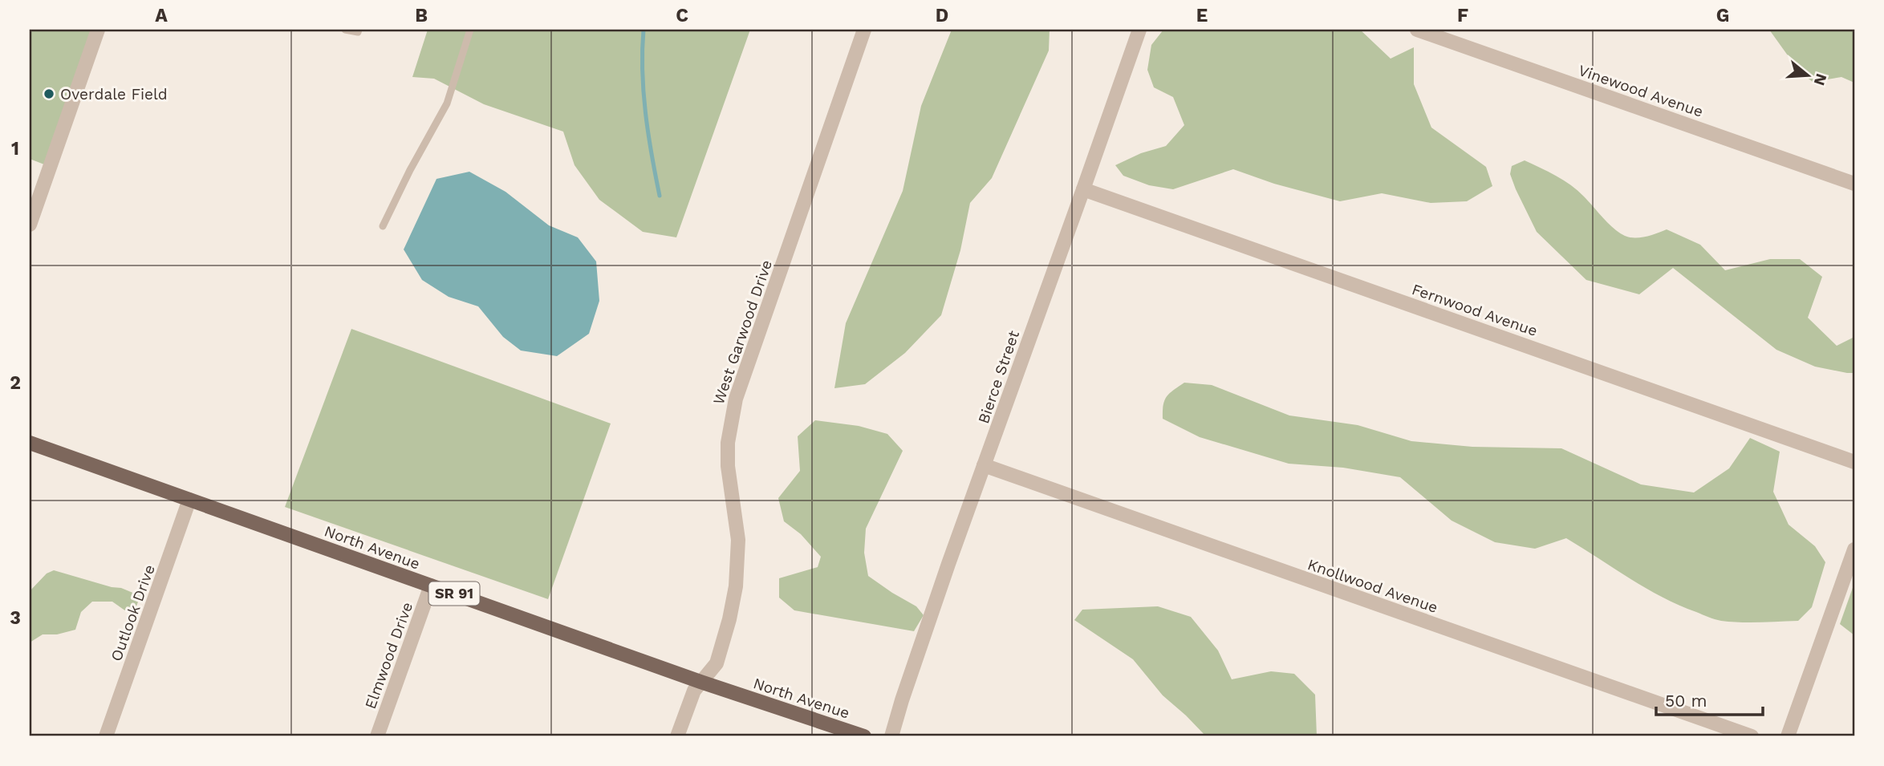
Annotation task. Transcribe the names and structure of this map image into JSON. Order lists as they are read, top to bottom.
{
  "streets": {
    "main road": ["North Avenue", "SR 91"],
    "street": [
      "Vinewood Avenue",
      "Fernwood Avenue",
      "West Garwood Drive",
      "Bierce Street",
      "Knollwood Avenue",
      "Outlook Drive",
      "Elmwood Drive"
    ]
  },
  "crossings": [
    ["Fernwood Avenue", "Bierce Street"],
    ["West Garwood Drive", "North Avenue"],
    ["Bierce Street", "Knollwood Avenue"],
    ["North Avenue", "Outlook Drive"],
    ["North Avenue", "Elmwood Drive"]
  ],
  "places": ["Overdale Field"],
  "scale_bar": "50 m",
  "north": "right",
  "grid": {
    "columns": [
      "A",
      "B",
      "C",
      "D",
      "E",
      "F",
      "G"
    ],
    "rows": ["1", "2", "3"]
  }
}
